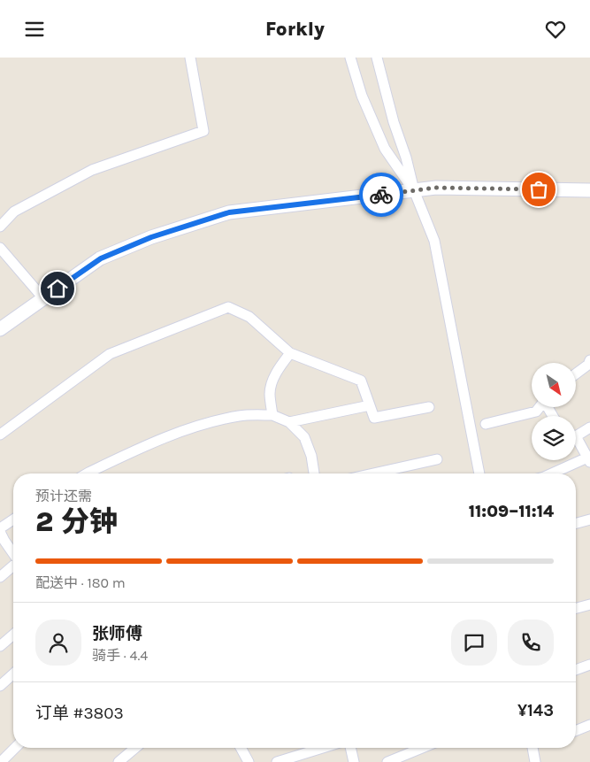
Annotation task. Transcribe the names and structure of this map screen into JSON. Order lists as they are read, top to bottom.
{
  "north": "bottom right",
  "page": {
    "header": "Forkly",
    "heading": ["2 分钟", "预计还需", "11:09–11:14"],
    "panel": [
      "张师傅",
      "骑手 · 4.4",
      "订单 #3803",
      "¥143"
    ],
    "bar": "配送中 · 180 m"
  }
}
